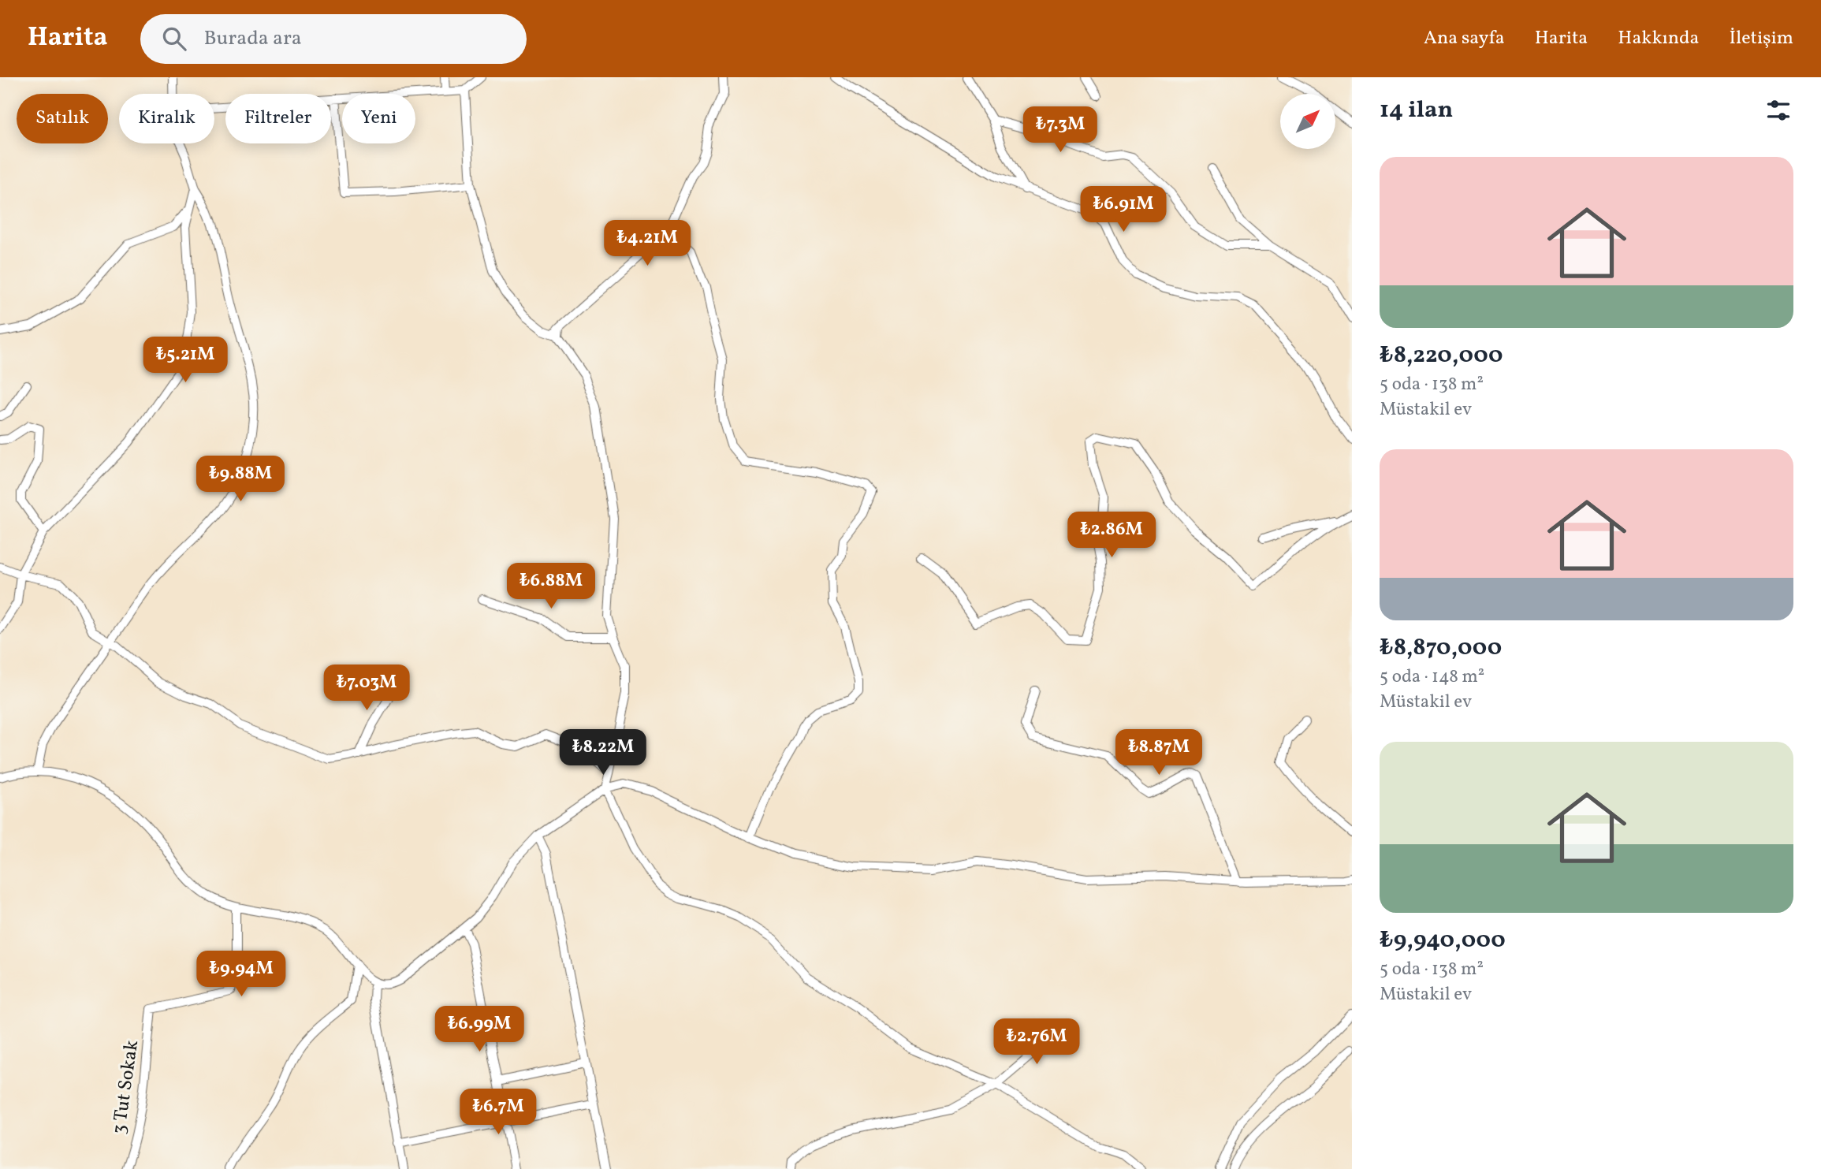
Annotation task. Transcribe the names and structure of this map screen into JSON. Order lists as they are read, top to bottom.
{
  "streets": {
    "street": ["3 Tut Sokak"]
  },
  "north": "top right",
  "page": {
    "header": "Harita",
    "search": "Burada ara",
    "nav": [
      "Ana sayfa",
      "Harita",
      "Hakkında",
      "İletişim"
    ],
    "heading": "14 ilan",
    "chip": [
      "Satılık",
      "Kiralık",
      "Filtreler",
      "Yeni"
    ],
    "price": [
      "₺7.3M",
      "₺6.91M",
      "₺4.21M",
      "₺5.21M",
      "₺9.88M",
      "₺2.86M",
      "₺6.88M",
      "₺7.03M",
      "₺8.22M",
      "₺8.87M",
      "₺9.94M",
      "₺6.99M",
      "₺2.76M",
      "₺6.7M"
    ],
    "list": [
      {
        "name": "₺8,220,000",
        "note": "5 oda · 138 m² · Müstakil ev"
      },
      {
        "name": "₺8,870,000",
        "note": "5 oda · 148 m² · Müstakil ev"
      },
      {
        "name": "₺9,940,000",
        "note": "5 oda · 138 m² · Müstakil ev"
      }
    ]
  }
}
